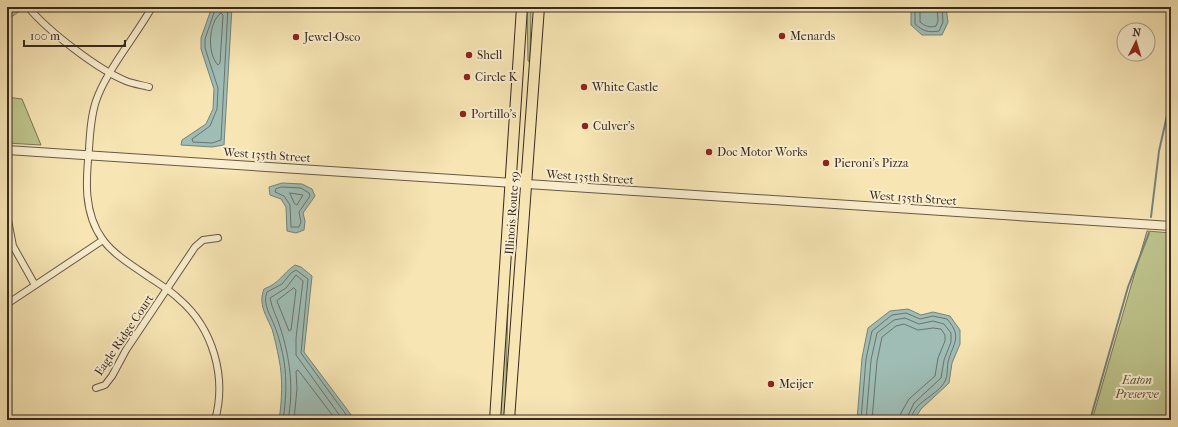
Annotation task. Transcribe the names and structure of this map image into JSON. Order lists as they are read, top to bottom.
{
  "streets": {
    "main road": ["Illinois Route 59"],
    "street": ["West 135th Street", "Eagle Ridge Court"]
  },
  "crossings": [
    ["West 135th Street", "Illinois Route 59"]
  ],
  "parks": ["Eaton Preserve"],
  "places": [
    "Menards",
    "Jewel-Osco",
    "Shell",
    "Circle K",
    "White Castle",
    "Portillo's",
    "Culver's",
    "Doc Motor Works",
    "Pieroni's Pizza",
    "Meijer"
  ],
  "scale_bar": "100 m",
  "north": "top"
}
